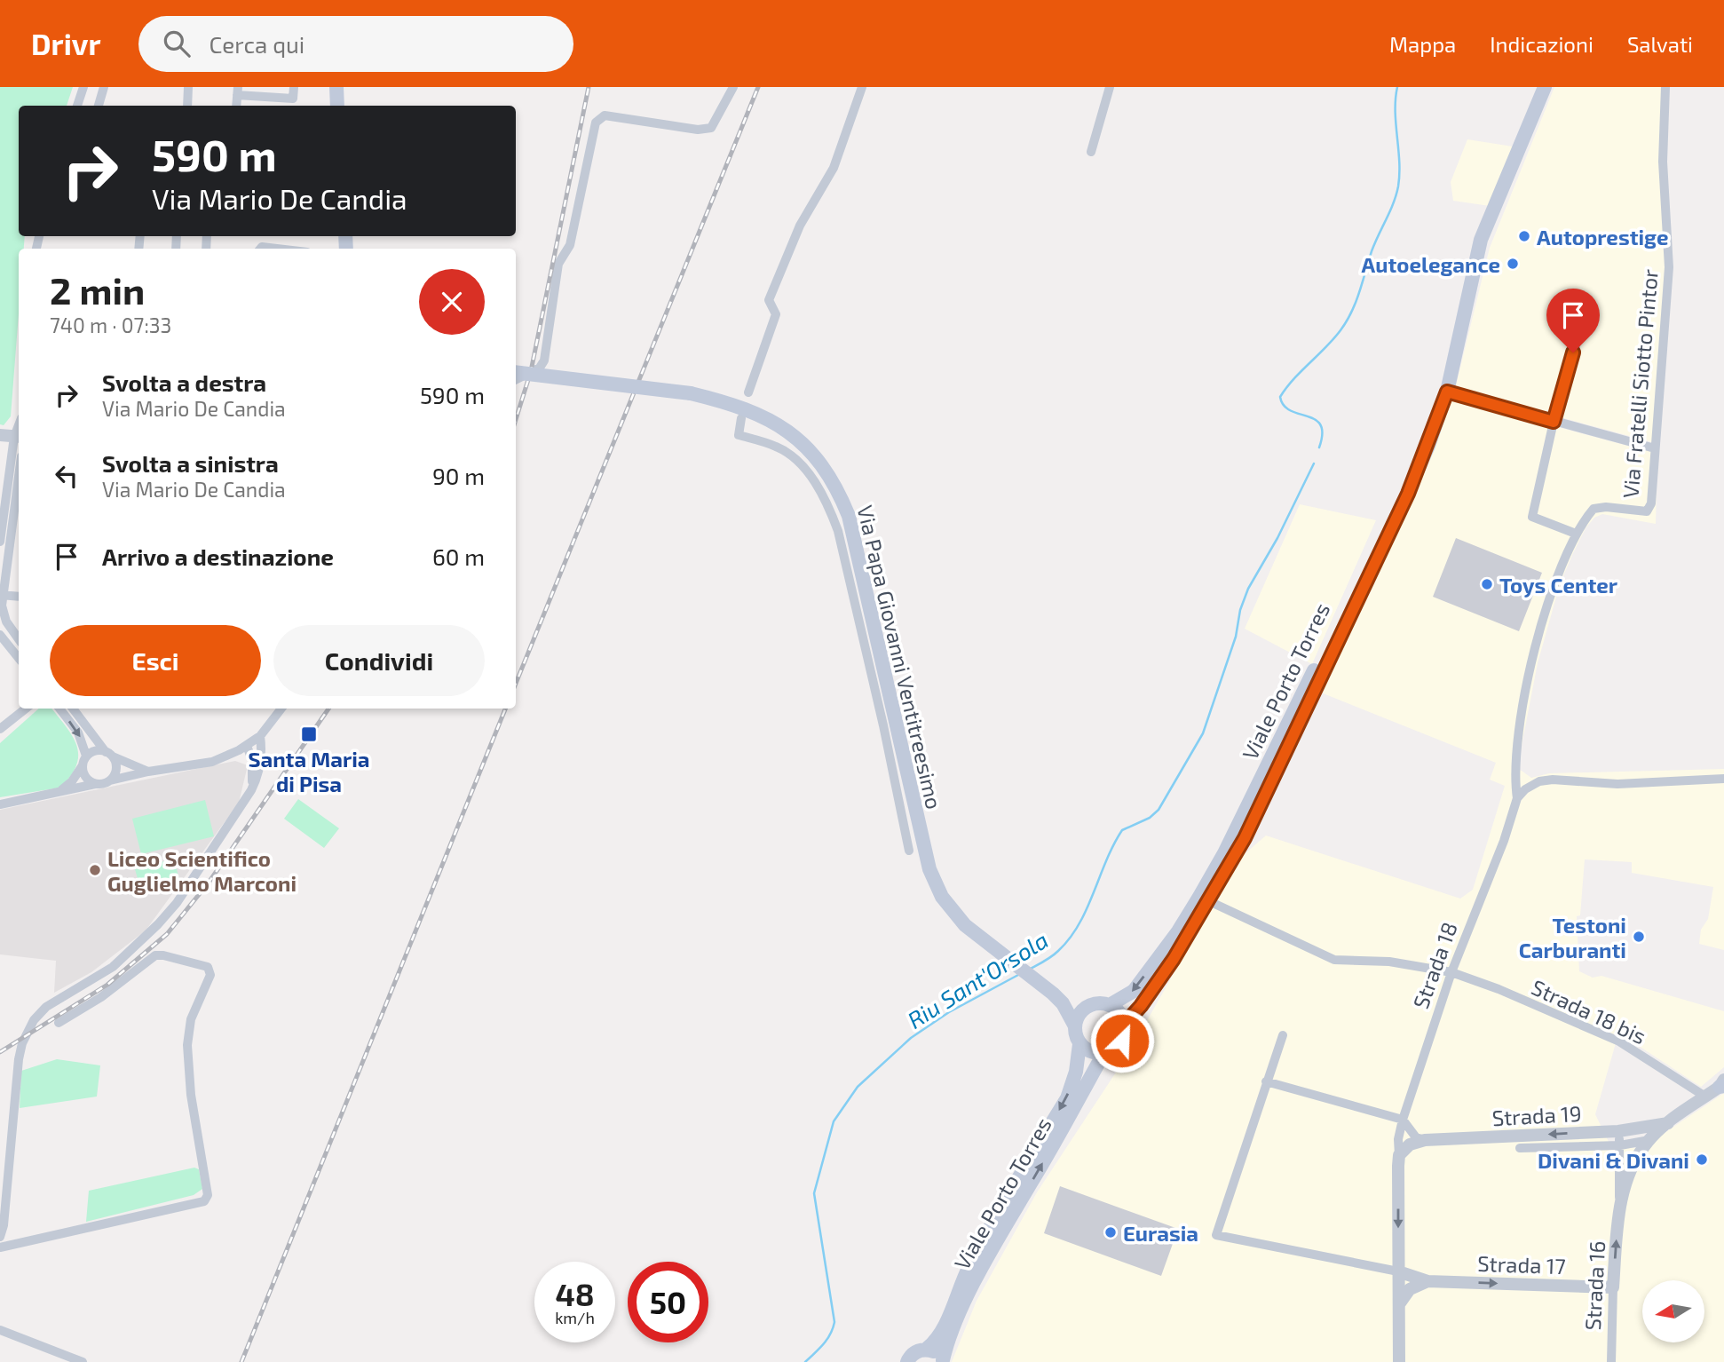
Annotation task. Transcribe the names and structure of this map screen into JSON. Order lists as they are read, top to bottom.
{
  "streets": {
    "main road": ["Via Papa Giovanni Ventitreesimo", "Viale Porto Torres"],
    "street": [
      "Via Fratelli Siotto Pintor",
      "Strada 18",
      "Strada 18 bis",
      "Strada 19",
      "Strada 17",
      "Strada 16"
    ]
  },
  "crossings": [
    ["Via Fratelli Siotto Pintor", "Strada 18"],
    ["Via Papa Giovanni Ventitreesimo", "Viale Porto Torres"],
    ["Viale Porto Torres", "Strada 18 bis"],
    ["Strada 18", "Strada 18 bis"],
    ["Strada 18", "Strada 19"],
    ["Strada 18", "Strada 17"],
    ["Strada 18 bis", "Strada 19"],
    ["Strada 19", "Strada 16"],
    ["Strada 17", "Strada 16"]
  ],
  "one_way": ["Strada 17"],
  "water": ["Riu Sant'Orsola"],
  "places": {
    "other": [
      "Autoprestige",
      "Autoelegance",
      "Toys Center",
      "Liceo Scientifico Guglielmo Marconi",
      "Testoni Carburanti",
      "Divani & Divani",
      "Eurasia"
    ],
    "transit": ["Santa Maria di Pisa"]
  },
  "north": "left",
  "page": {
    "header": "Drivr",
    "search": "Cerca qui",
    "nav": ["Mappa", "Indicazioni", "Salvati"],
    "turn": ["590 m", "Via Mario De Candia"],
    "heading": ["2 min", "740 m · 07:33"],
    "list": [
      {
        "name": "Svolta a destra",
        "note": "Via Mario De Candia",
        "value": "590 m"
      },
      {
        "name": "Svolta a sinistra",
        "note": "Via Mario De Candia",
        "value": "90 m"
      },
      {
        "name": "Arrivo a destinazione",
        "value": "60 m"
      }
    ],
    "buttons": ["Esci", "Condividi"],
    "speed": "48 km/h",
    "limit": "50"
  }
}
